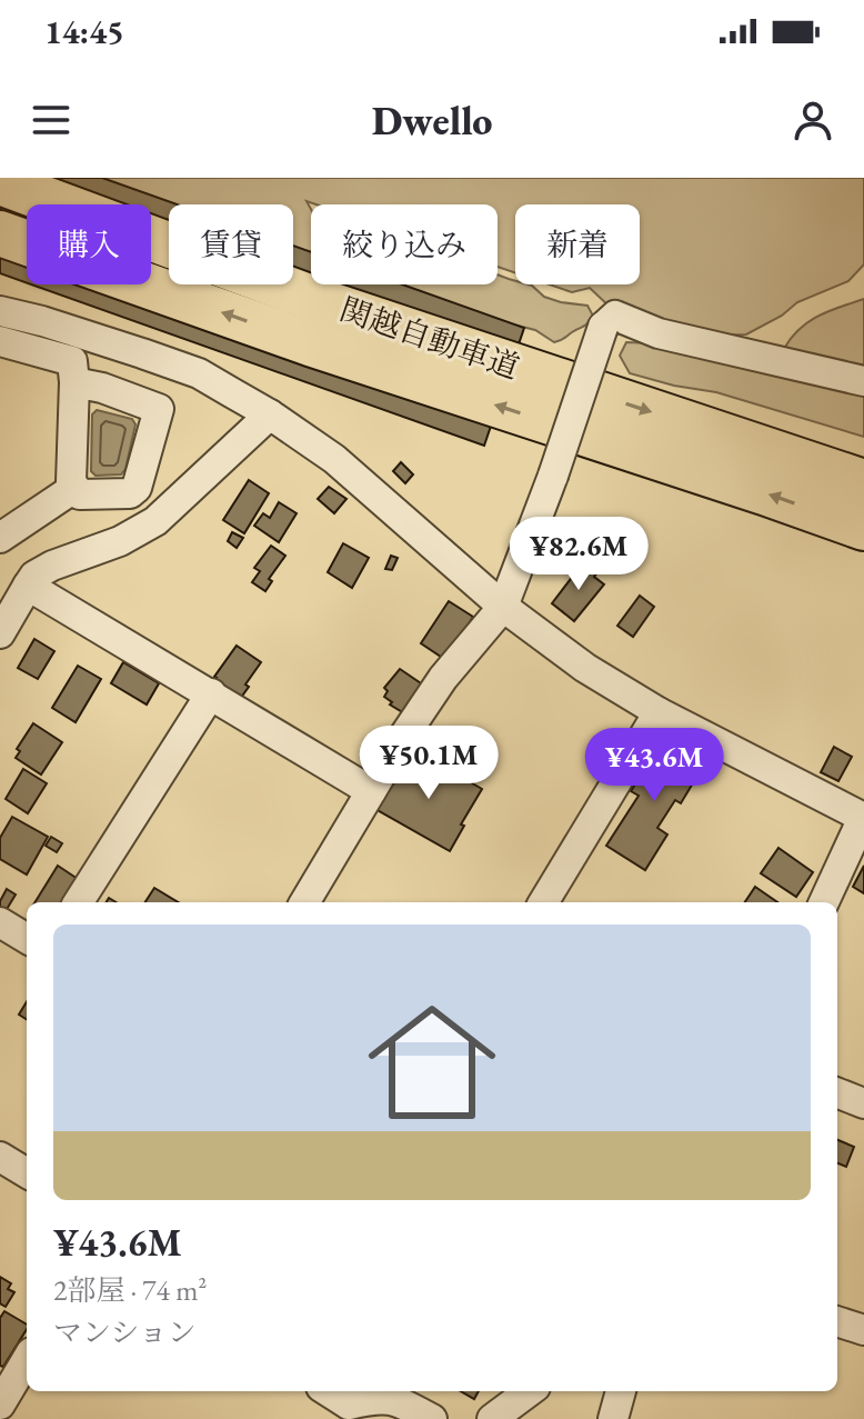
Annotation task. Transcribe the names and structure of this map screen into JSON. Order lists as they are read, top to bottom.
{
  "streets": {
    "highway": ["関越自動車道"]
  },
  "page": {
    "status": "14:45",
    "header": "Dwello",
    "chip": [
      "購入",
      "賃貸",
      "絞り込み",
      "新着"
    ],
    "price": ["¥82.6M", "¥50.1M", "¥43.6M"],
    "list": [
      {
        "name": "¥43.6M",
        "note": "2部屋 · 74 m² · マンション"
      }
    ]
  }
}
